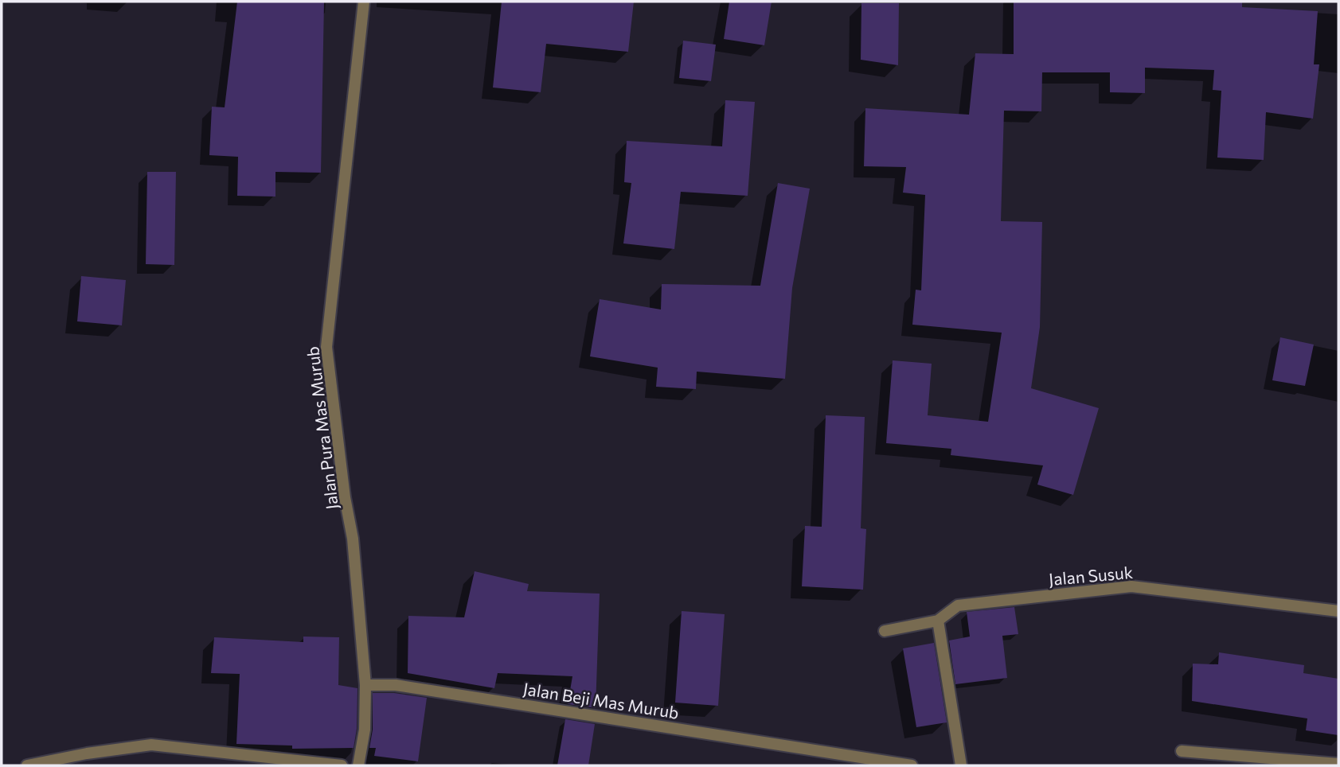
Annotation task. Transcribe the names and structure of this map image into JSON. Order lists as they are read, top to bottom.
{
  "streets": {
    "street": ["Jalan Pura Mas Murub", "Jalan Susuk", "Jalan Beji Mas Murub"]
  },
  "crossings": [
    ["Jalan Pura Mas Murub", "Jalan Beji Mas Murub"]
  ]
}
